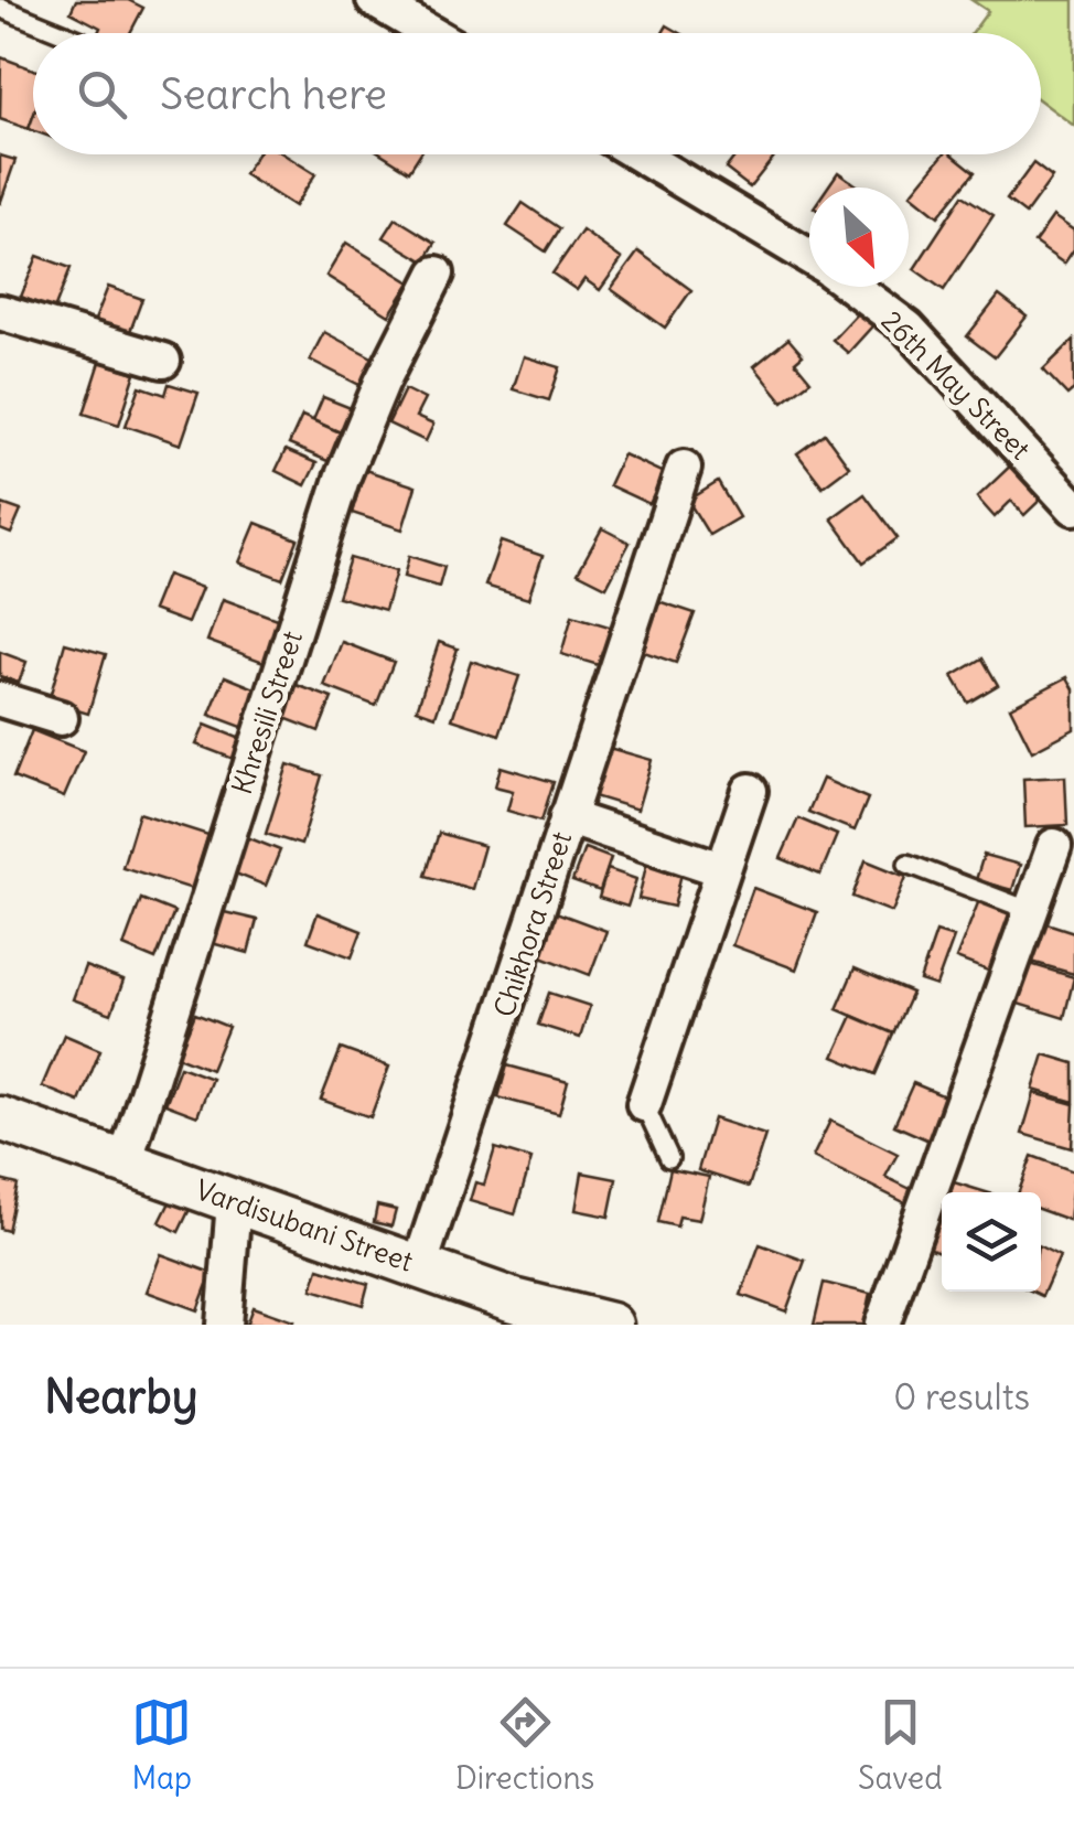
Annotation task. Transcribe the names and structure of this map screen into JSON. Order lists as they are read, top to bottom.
{
  "streets": {
    "street": [
      "26th May Street",
      "Khresili Street",
      "Chikhora Street",
      "Vardisubani Street"
    ]
  },
  "crossings": [
    ["Khresili Street", "Vardisubani Street"],
    ["Chikhora Street", "Vardisubani Street"]
  ],
  "north": "bottom right",
  "page": {
    "search": "Search here",
    "heading": ["Nearby", "0 results"],
    "nav": ["Map", "Directions", "Saved"]
  }
}
